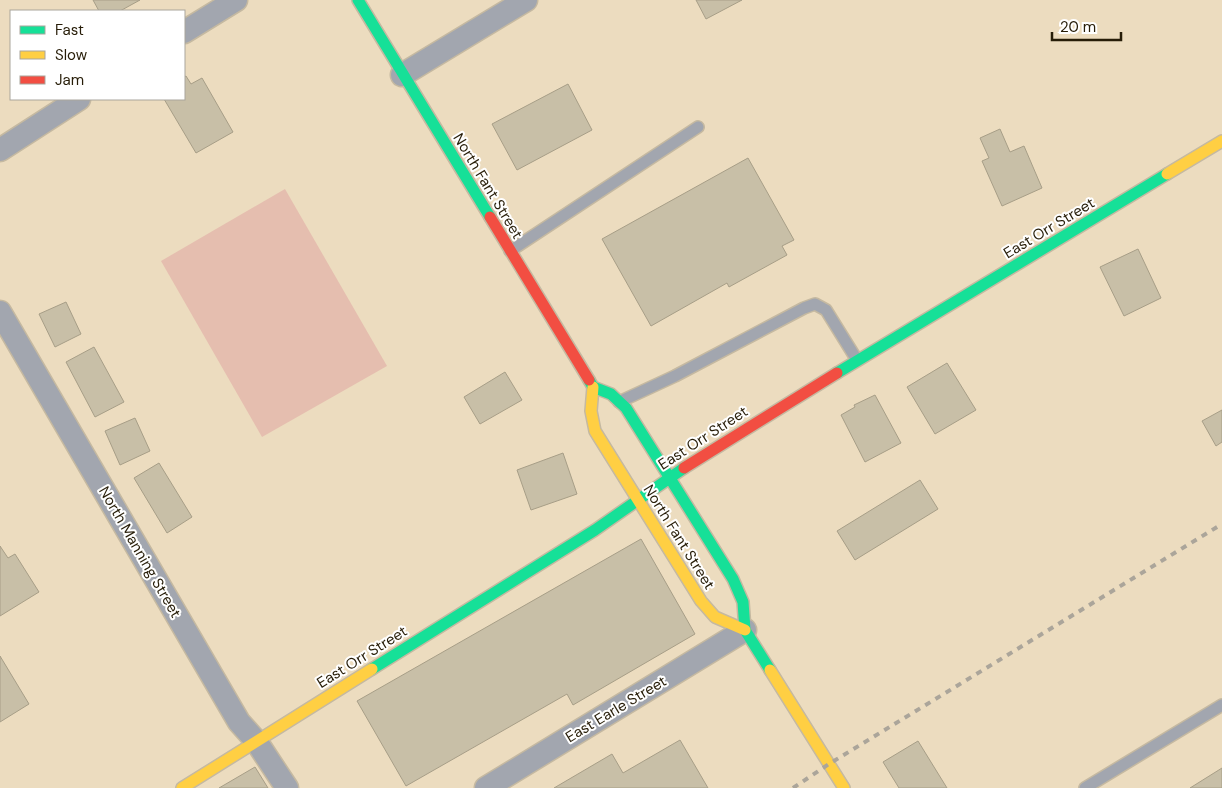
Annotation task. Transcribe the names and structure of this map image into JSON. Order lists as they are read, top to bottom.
{
  "streets": {
    "main road": ["North Fant Street", "East Orr Street"],
    "street": ["North Manning Street", "East Earle Street"]
  },
  "crossings": [
    ["North Fant Street", "East Orr Street"],
    ["North Fant Street", "East Earle Street"],
    ["East Orr Street", "North Manning Street"]
  ],
  "legend": ["Fast", "Slow", "Jam"],
  "scale_bar": "20 m"
}
